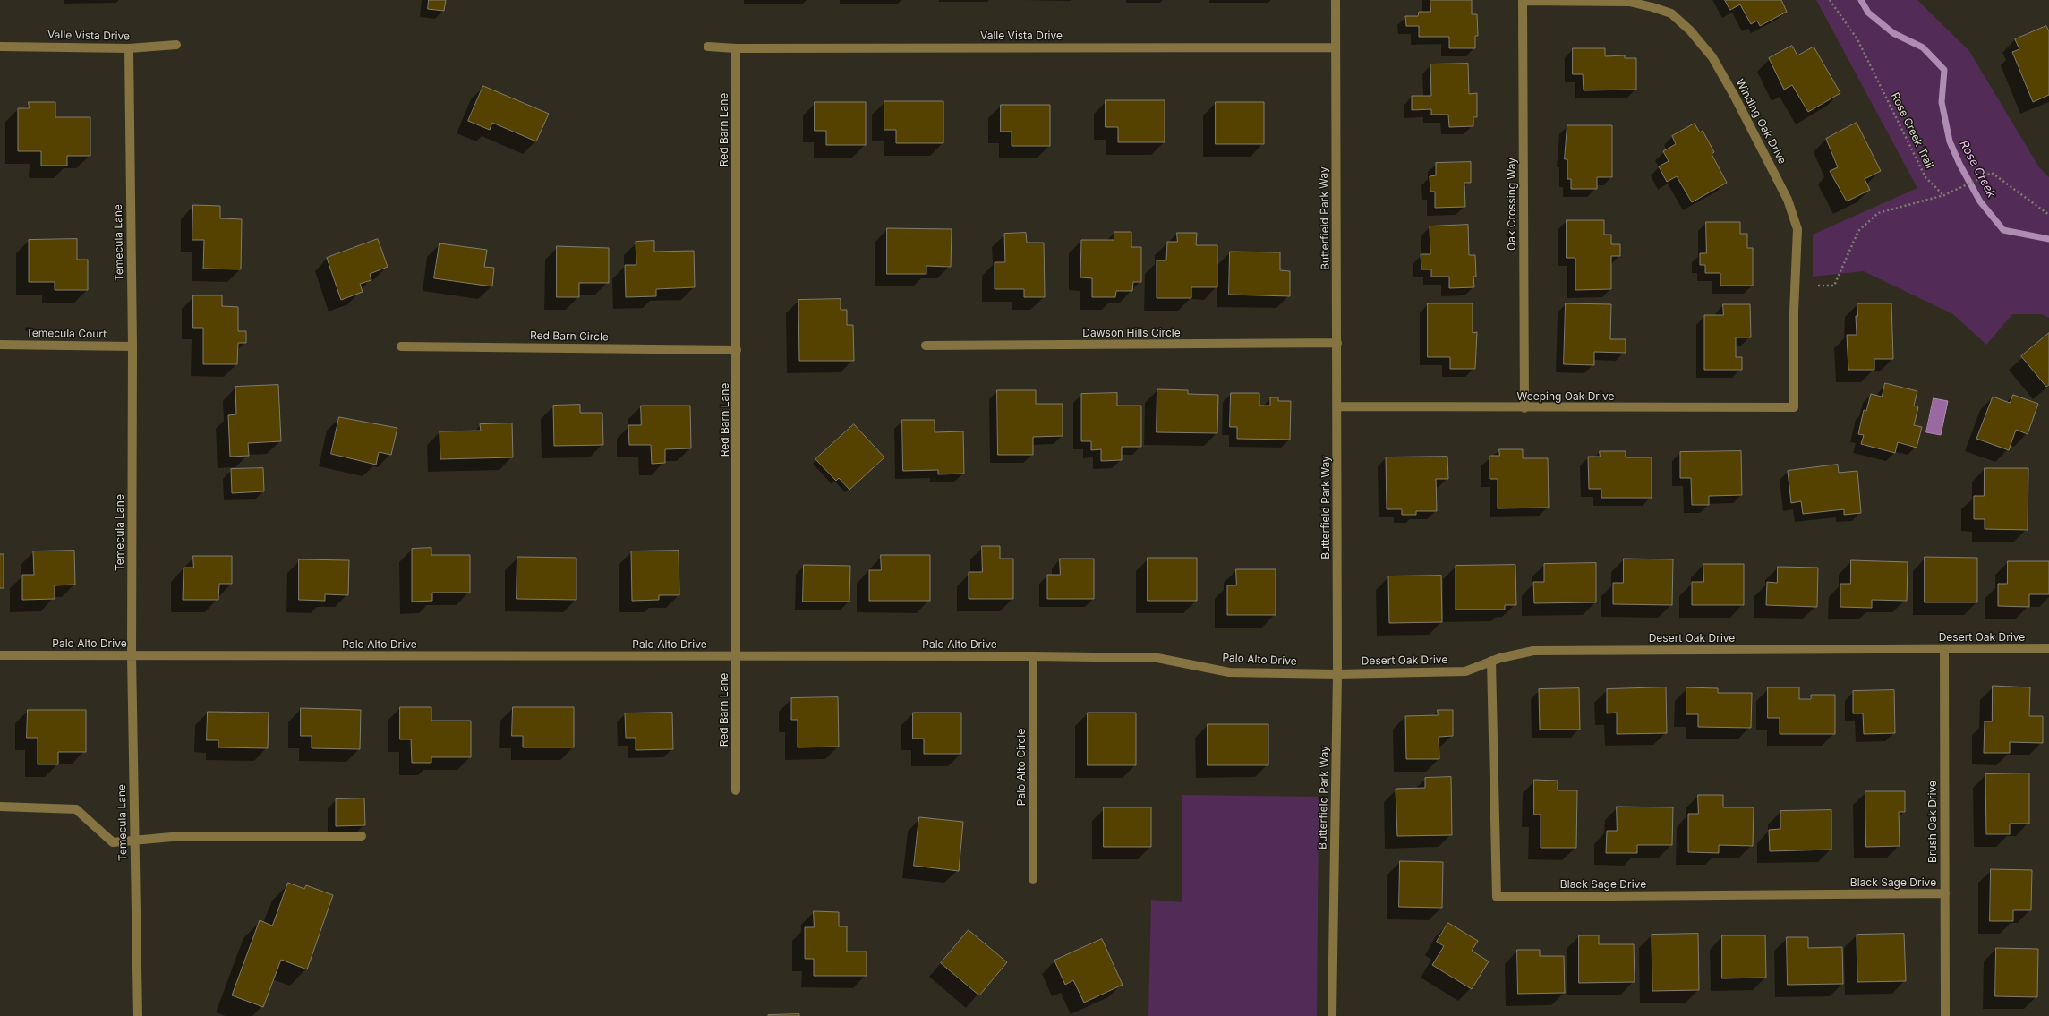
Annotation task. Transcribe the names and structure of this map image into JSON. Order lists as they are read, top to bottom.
{
  "streets": {
    "street": [
      "Valle Vista Drive",
      "Winding Oak Drive",
      "Red Barn Lane",
      "Oak Crossing Way",
      "Butterfield Park Way",
      "Temecula Lane",
      "Dawson Hills Circle",
      "Temecula Court",
      "Red Barn Circle",
      "Weeping Oak Drive",
      "Desert Oak Drive",
      "Palo Alto Drive",
      "Palo Alto Circle",
      "Brush Oak Drive",
      "Black Sage Drive"
    ],
    "path": ["Rose Creek Trail"]
  },
  "crossings": [
    ["Valle Vista Drive", "Red Barn Lane"],
    ["Valle Vista Drive", "Butterfield Park Way"],
    ["Valle Vista Drive", "Temecula Lane"],
    ["Winding Oak Drive", "Oak Crossing Way"],
    ["Winding Oak Drive", "Weeping Oak Drive"],
    ["Red Barn Lane", "Red Barn Circle"],
    ["Red Barn Lane", "Palo Alto Drive"],
    ["Oak Crossing Way", "Weeping Oak Drive"],
    ["Butterfield Park Way", "Dawson Hills Circle"],
    ["Butterfield Park Way", "Weeping Oak Drive"],
    ["Butterfield Park Way", "Desert Oak Drive"],
    ["Butterfield Park Way", "Palo Alto Drive"],
    ["Temecula Lane", "Temecula Court"],
    ["Temecula Lane", "Palo Alto Drive"],
    ["Desert Oak Drive", "Palo Alto Drive"],
    ["Desert Oak Drive", "Brush Oak Drive"],
    ["Desert Oak Drive", "Black Sage Drive"],
    ["Palo Alto Drive", "Palo Alto Circle"],
    ["Brush Oak Drive", "Black Sage Drive"]
  ],
  "water": ["Rose Creek"]
}
